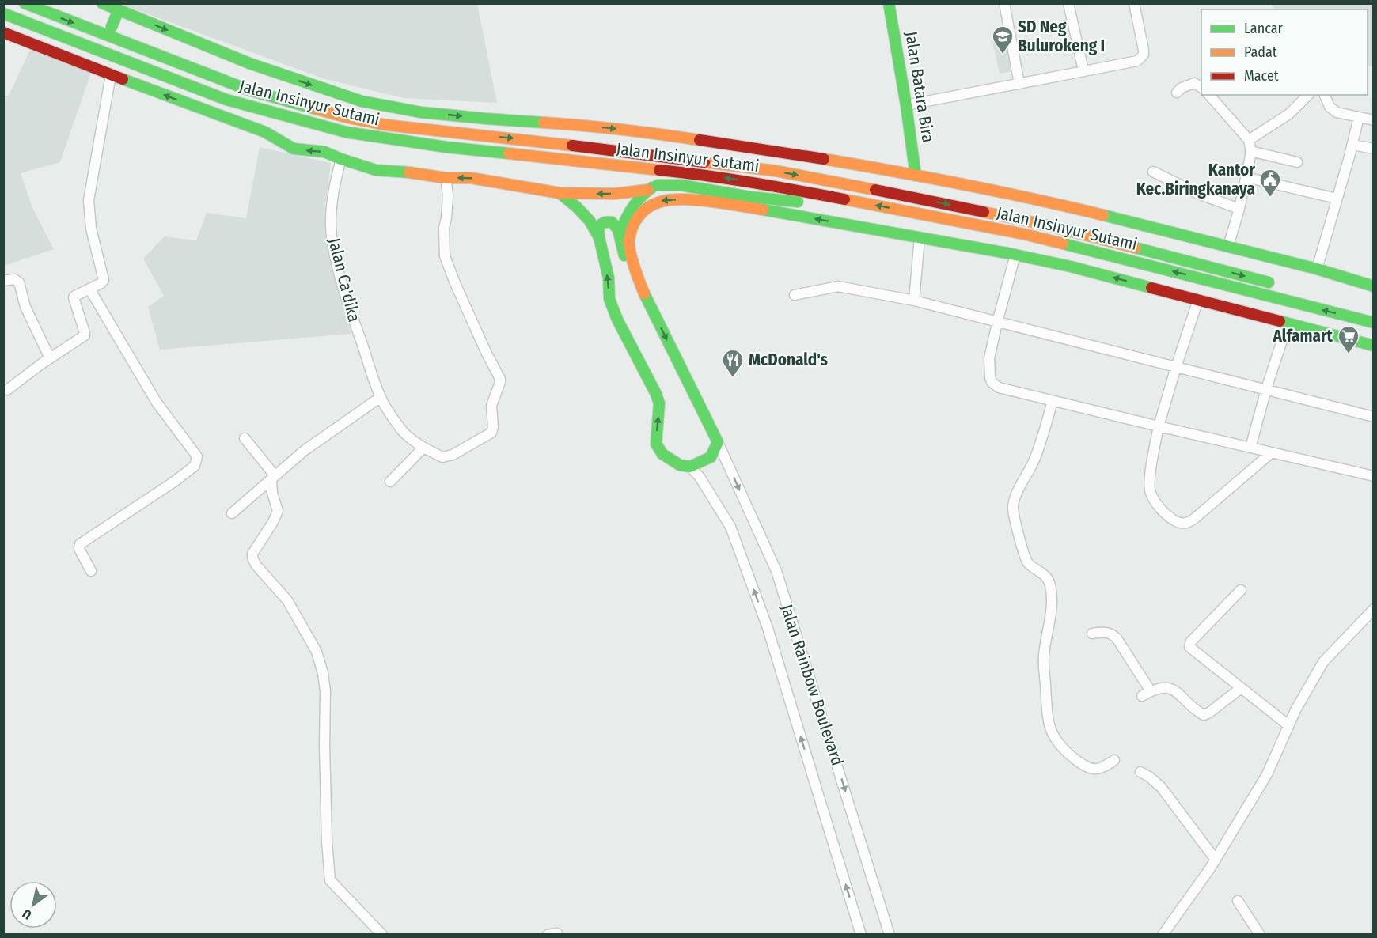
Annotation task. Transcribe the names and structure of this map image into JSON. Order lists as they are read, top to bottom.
{
  "streets": {
    "main road": ["Jalan Batara Bira", "Jalan Insinyur Sutami"],
    "street": ["Jalan Ca'dika", "Jalan Rainbow Boulevard"]
  },
  "places": {
    "school or university": ["SD Neg Bulurokeng I"],
    "public building": ["Kantor Kec.Biringkanaya"],
    "supermarket": ["Alfamart"],
    "restaurant": ["McDonald's"]
  },
  "legend": ["Lancar", "Padat", "Macet"],
  "north": "bottom left"
}
